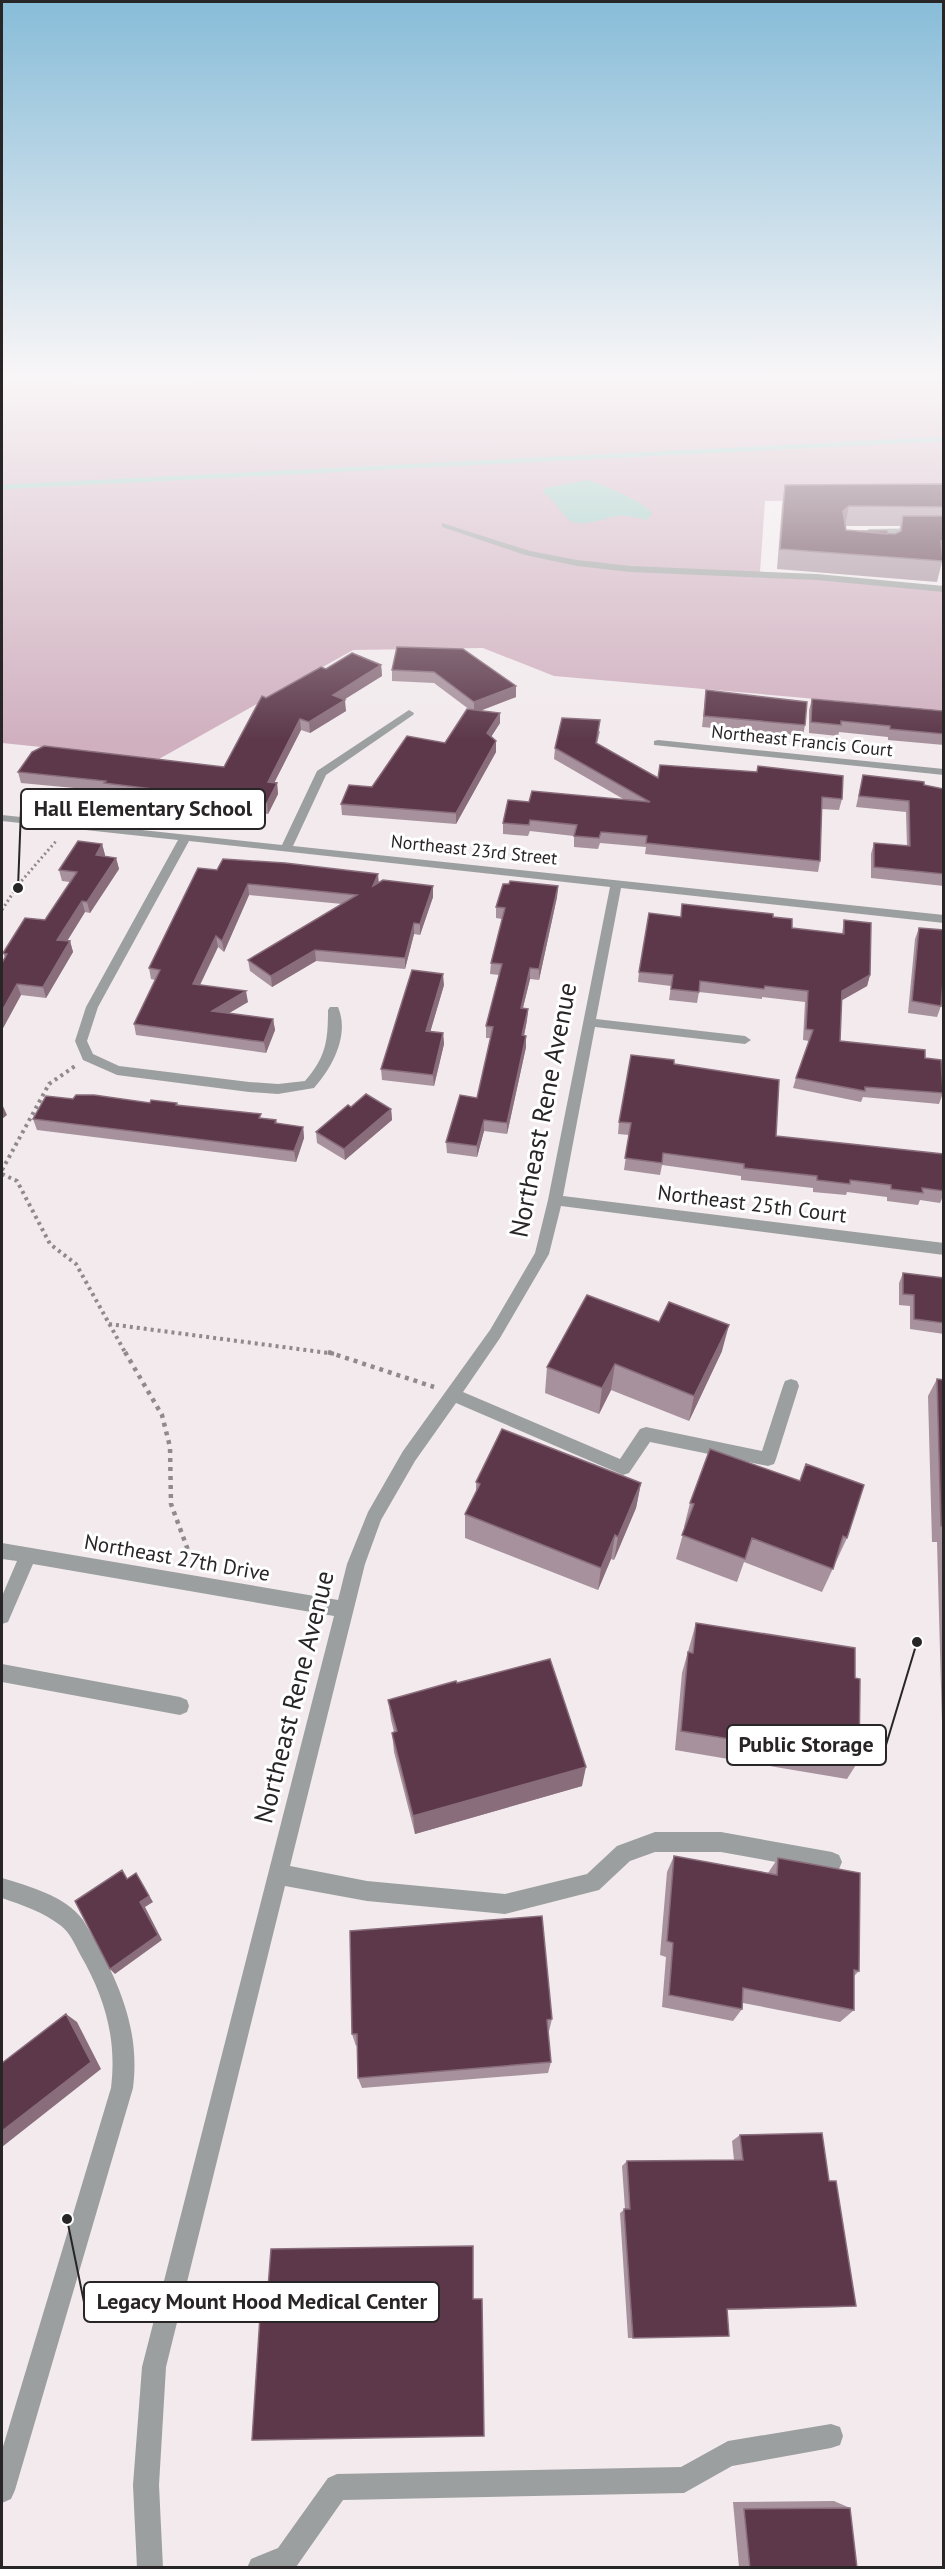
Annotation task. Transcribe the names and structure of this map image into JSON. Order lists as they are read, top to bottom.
{
  "streets": {
    "street": [
      "Northeast Francis Court",
      "Northeast 23rd Street",
      "Northeast Rene Avenue",
      "Northeast 25th Court",
      "Northeast 27th Drive"
    ]
  },
  "crossings": [
    ["Northeast 23rd Street", "Northeast Rene Avenue"],
    ["Northeast Rene Avenue", "Northeast 25th Court"],
    ["Northeast Rene Avenue", "Northeast 27th Drive"]
  ],
  "places": ["Hall Elementary School", "Public Storage", "Legacy Mount Hood Medical Center"]
}
